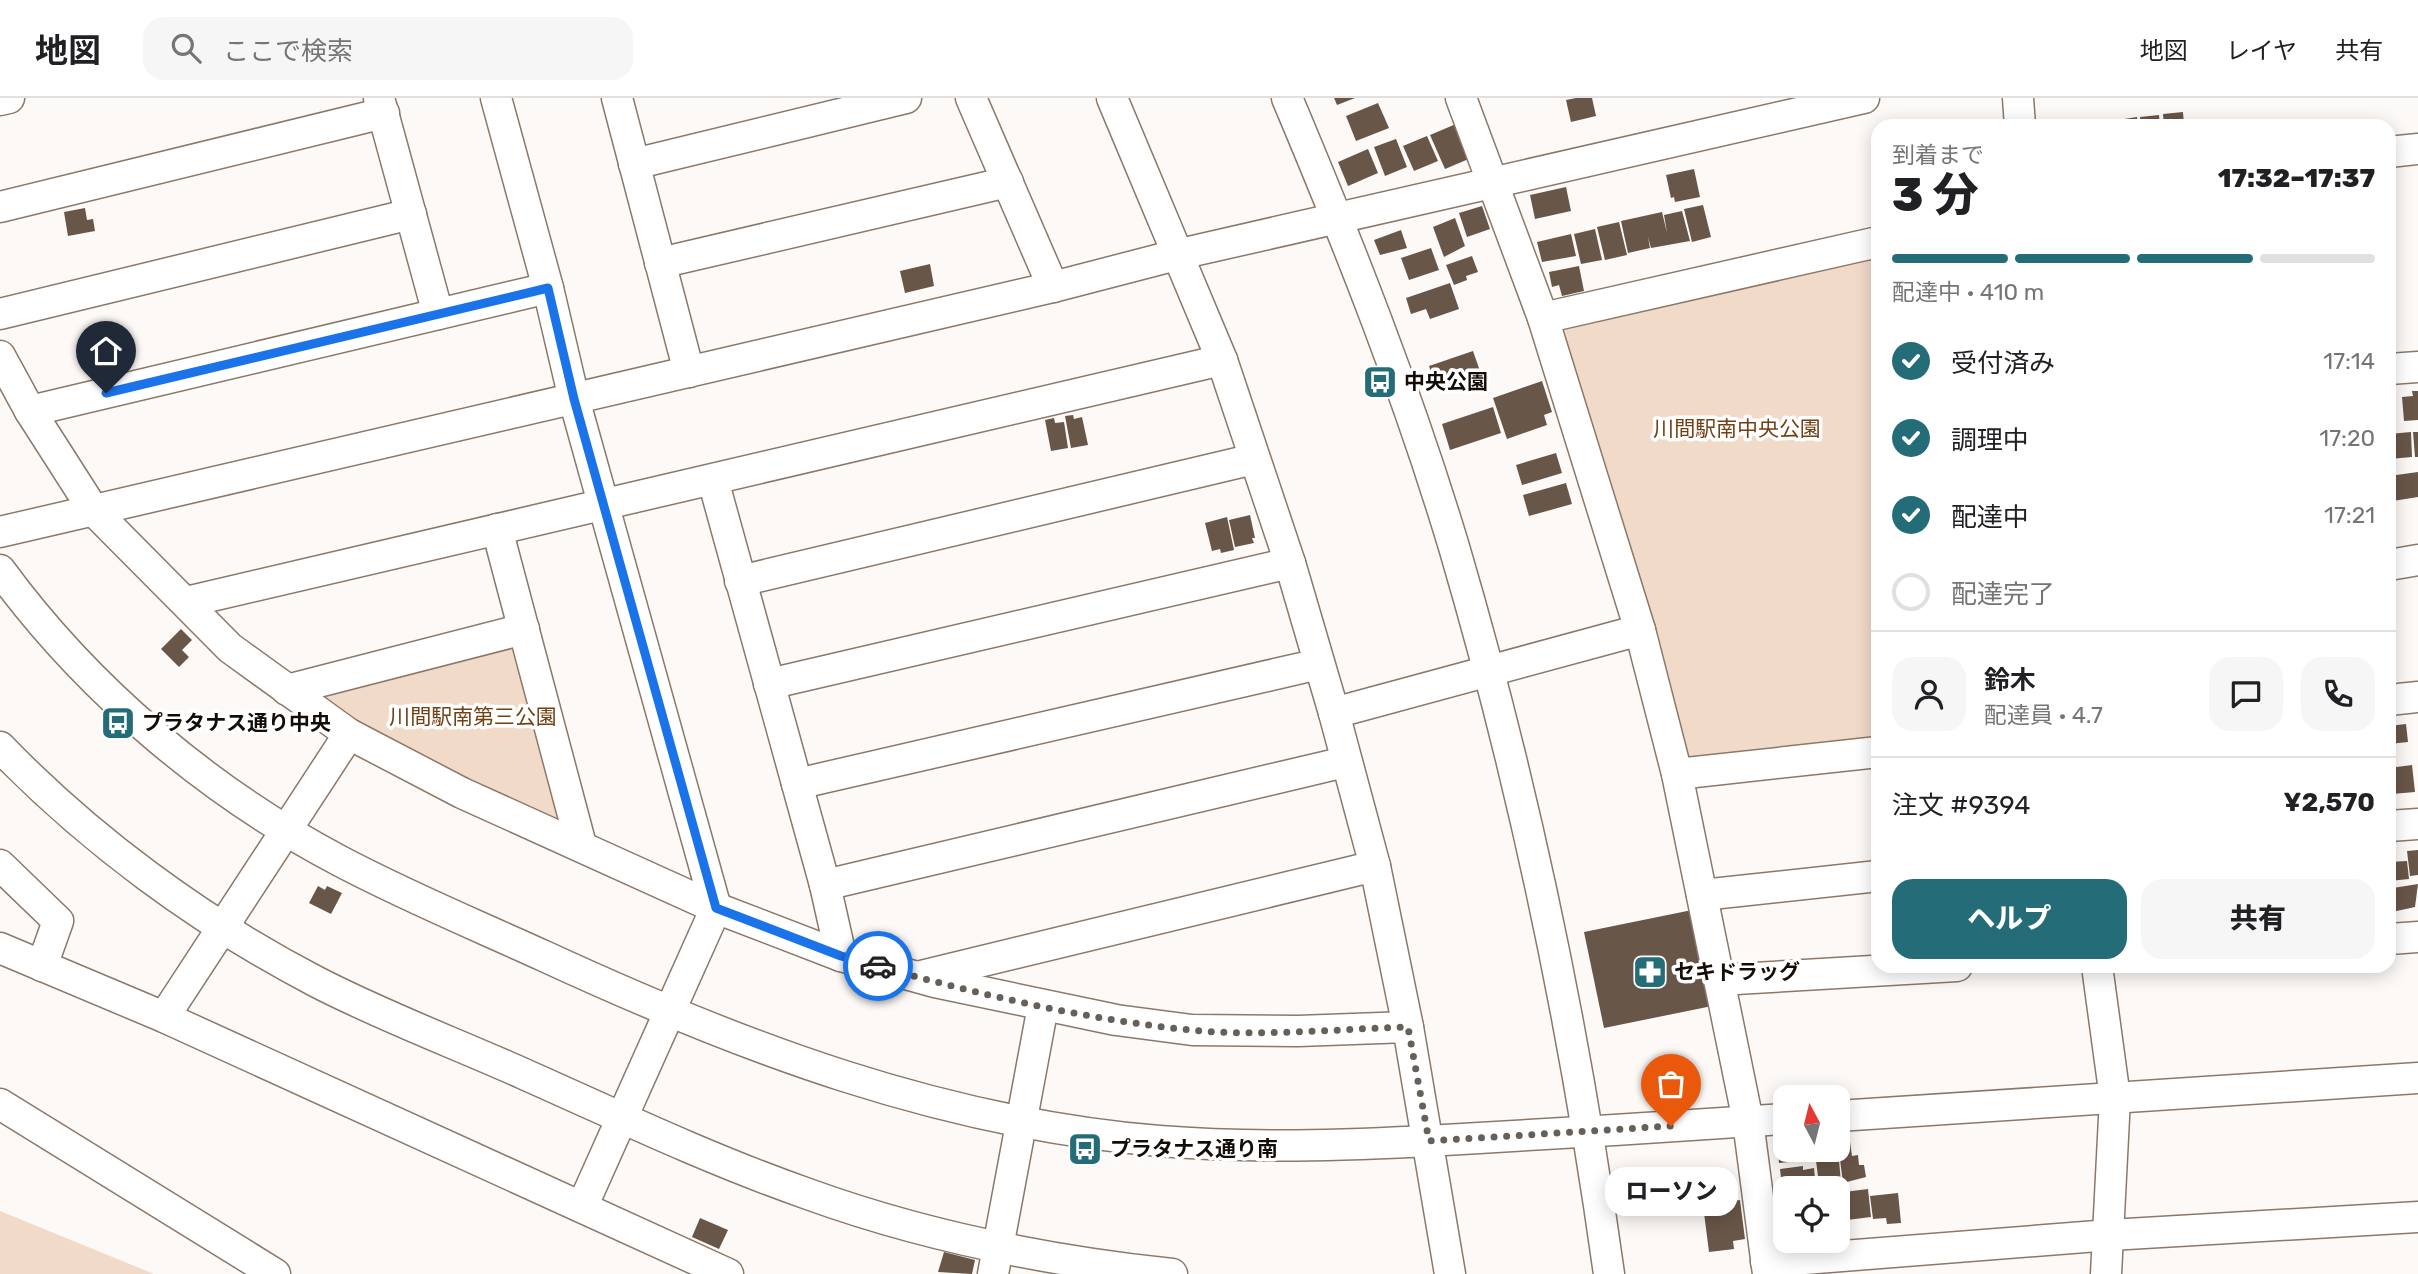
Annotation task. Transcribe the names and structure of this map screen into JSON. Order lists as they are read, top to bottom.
{
  "parks": ["川間駅南中央公園", "川間駅南第三公園"],
  "places": {
    "bus stop": ["中央公園", "プラタナス通り中央", "プラタナス通り南"],
    "pharmacy": ["セキドラッグ"],
    "other": ["ローソン"]
  },
  "north": "top",
  "page": {
    "header": "地図",
    "search": "ここで検索",
    "nav": ["地図", "レイヤ", "共有"],
    "heading": ["3 分", "到着まで", "17:32–17:37"],
    "panel": [
      "鈴木",
      "配達員 · 4.7",
      "注文 #9394",
      "¥2,570"
    ],
    "bar": "配達中 · 410 m",
    "list": [
      ["受付済み", "17:14"],
      ["調理中", "17:20"],
      ["配達中", "17:21"],
      "配達完了"
    ],
    "buttons": ["ヘルプ", "共有"],
    "bubble": "ローソン"
  }
}
